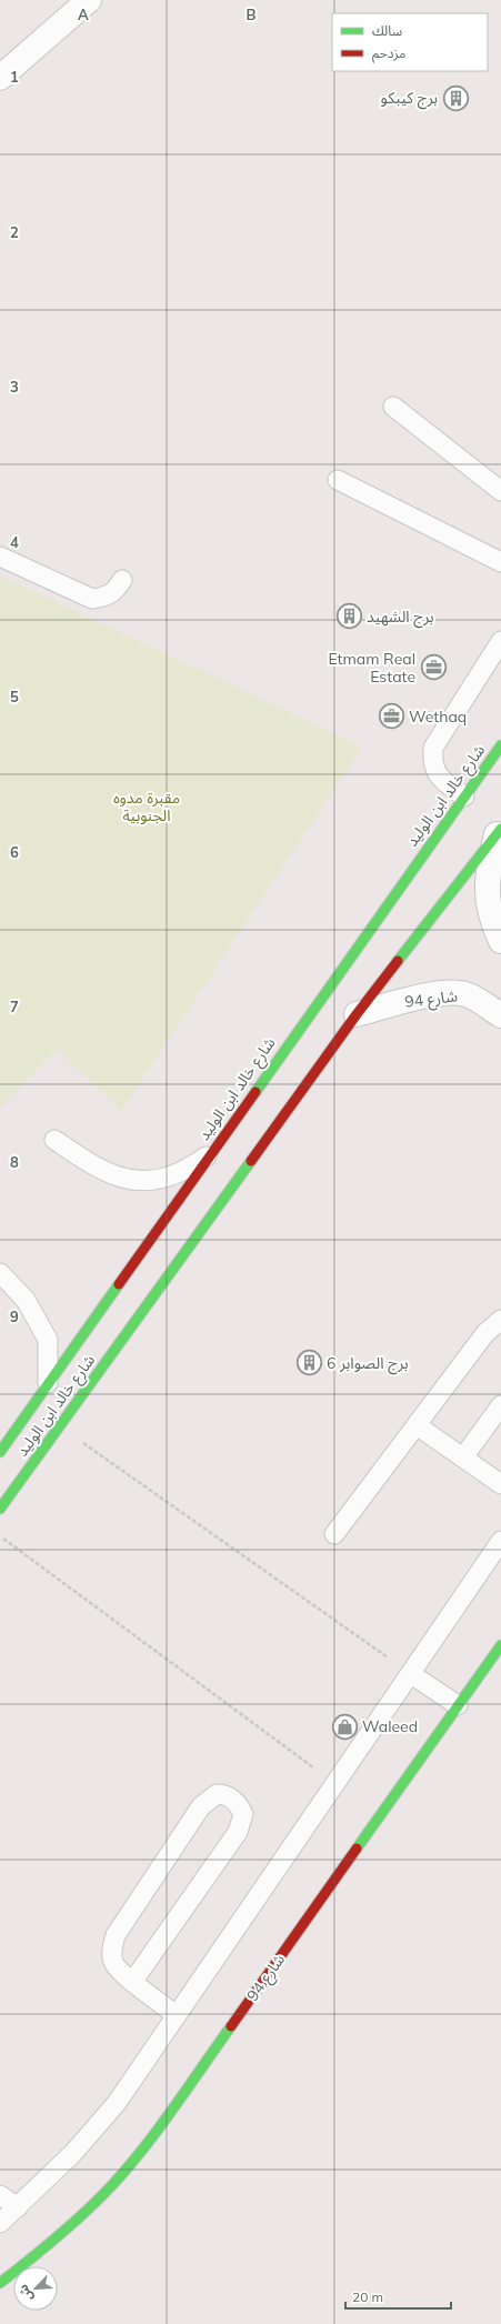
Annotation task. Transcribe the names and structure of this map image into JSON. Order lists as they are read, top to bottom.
{
  "streets": {
    "main road": ["شارع خالد ابن الوليد", "شارع 94"]
  },
  "crossings": [
    ["شارع خالد ابن الوليد", "شارع 94"]
  ],
  "parks": ["مقبرة مدوه الجنوبية"],
  "places": {
    "building": ["برج كيبكو", "برج الشهيد", "برج الصوابر 6"],
    "office": ["Etmam Real Estate", "Wethaq"],
    "shop": ["Waleed"]
  },
  "legend": ["سالك", "مزدحم"],
  "scale_bar": "20 m",
  "north": "bottom left",
  "grid": {
    "columns": ["A", "B"],
    "rows": [
      "1",
      "2",
      "3",
      "4",
      "5",
      "6",
      "7",
      "8",
      "9"
    ]
  }
}
